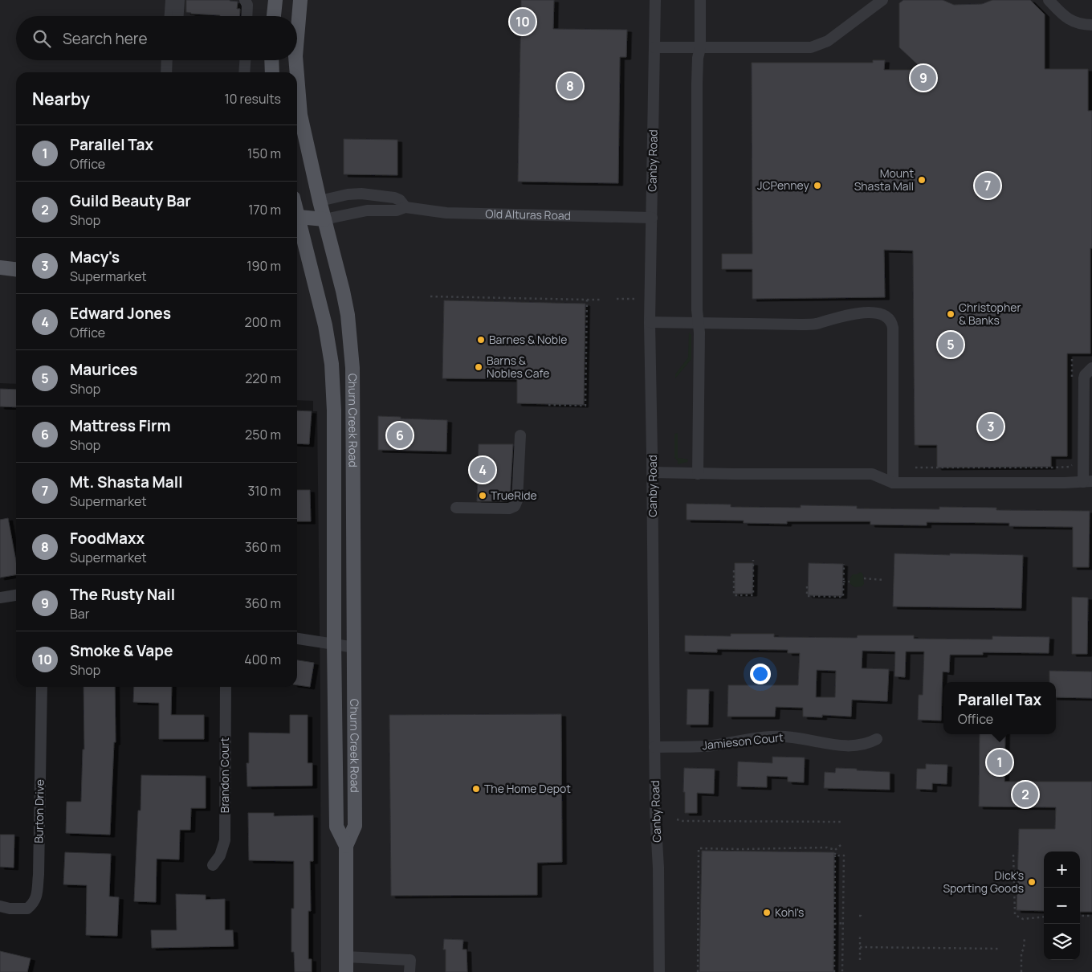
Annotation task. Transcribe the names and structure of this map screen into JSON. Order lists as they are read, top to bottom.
{
  "streets": {
    "main road": ["Old Alturas Road", "Churn Creek Road"],
    "street": [
      "Canby Road",
      "Jamieson Court",
      "Brandon Court",
      "Burton Drive"
    ]
  },
  "crossings": [
    ["Canby Road", "Old Alturas Road"],
    ["Canby Road", "Jamieson Court"],
    ["Old Alturas Road", "Churn Creek Road"]
  ],
  "places": [
    "Mount Shasta Mall",
    "JCPenney",
    "Christopher & Banks",
    "Barnes & Noble",
    "Barns & Nobles Cafe",
    "TrueRide",
    "The Home Depot",
    "Dick's Sporting Goods",
    "Kohl's"
  ],
  "page": {
    "pins": [
      "10",
      "9",
      "8",
      "7",
      "5",
      "3",
      "6",
      "4",
      "1",
      "2"
    ],
    "search": "Search here",
    "heading": ["Nearby", "10 results"],
    "list": [
      {
        "mark": "1",
        "name": "Parallel Tax",
        "note": "Office",
        "value": "150 m"
      },
      {
        "mark": "2",
        "name": "Guild Beauty Bar",
        "note": "Shop",
        "value": "170 m"
      },
      {
        "mark": "3",
        "name": "Macy's",
        "note": "Supermarket",
        "value": "190 m"
      },
      {
        "mark": "4",
        "name": "Edward Jones",
        "note": "Office",
        "value": "200 m"
      },
      {
        "mark": "5",
        "name": "Maurices",
        "note": "Shop",
        "value": "220 m"
      },
      {
        "mark": "6",
        "name": "Mattress Firm",
        "note": "Shop",
        "value": "250 m"
      },
      {
        "mark": "7",
        "name": "Mt. Shasta Mall",
        "note": "Supermarket",
        "value": "310 m"
      },
      {
        "mark": "8",
        "name": "FoodMaxx",
        "note": "Supermarket",
        "value": "360 m"
      },
      {
        "mark": "9",
        "name": "The Rusty Nail",
        "note": "Bar",
        "value": "360 m"
      },
      {
        "mark": "10",
        "name": "Smoke & Vape",
        "note": "Shop",
        "value": "400 m"
      }
    ],
    "popup": ["Parallel Tax", "Office"],
    "map_buttons": ["+", "−"]
  }
}
